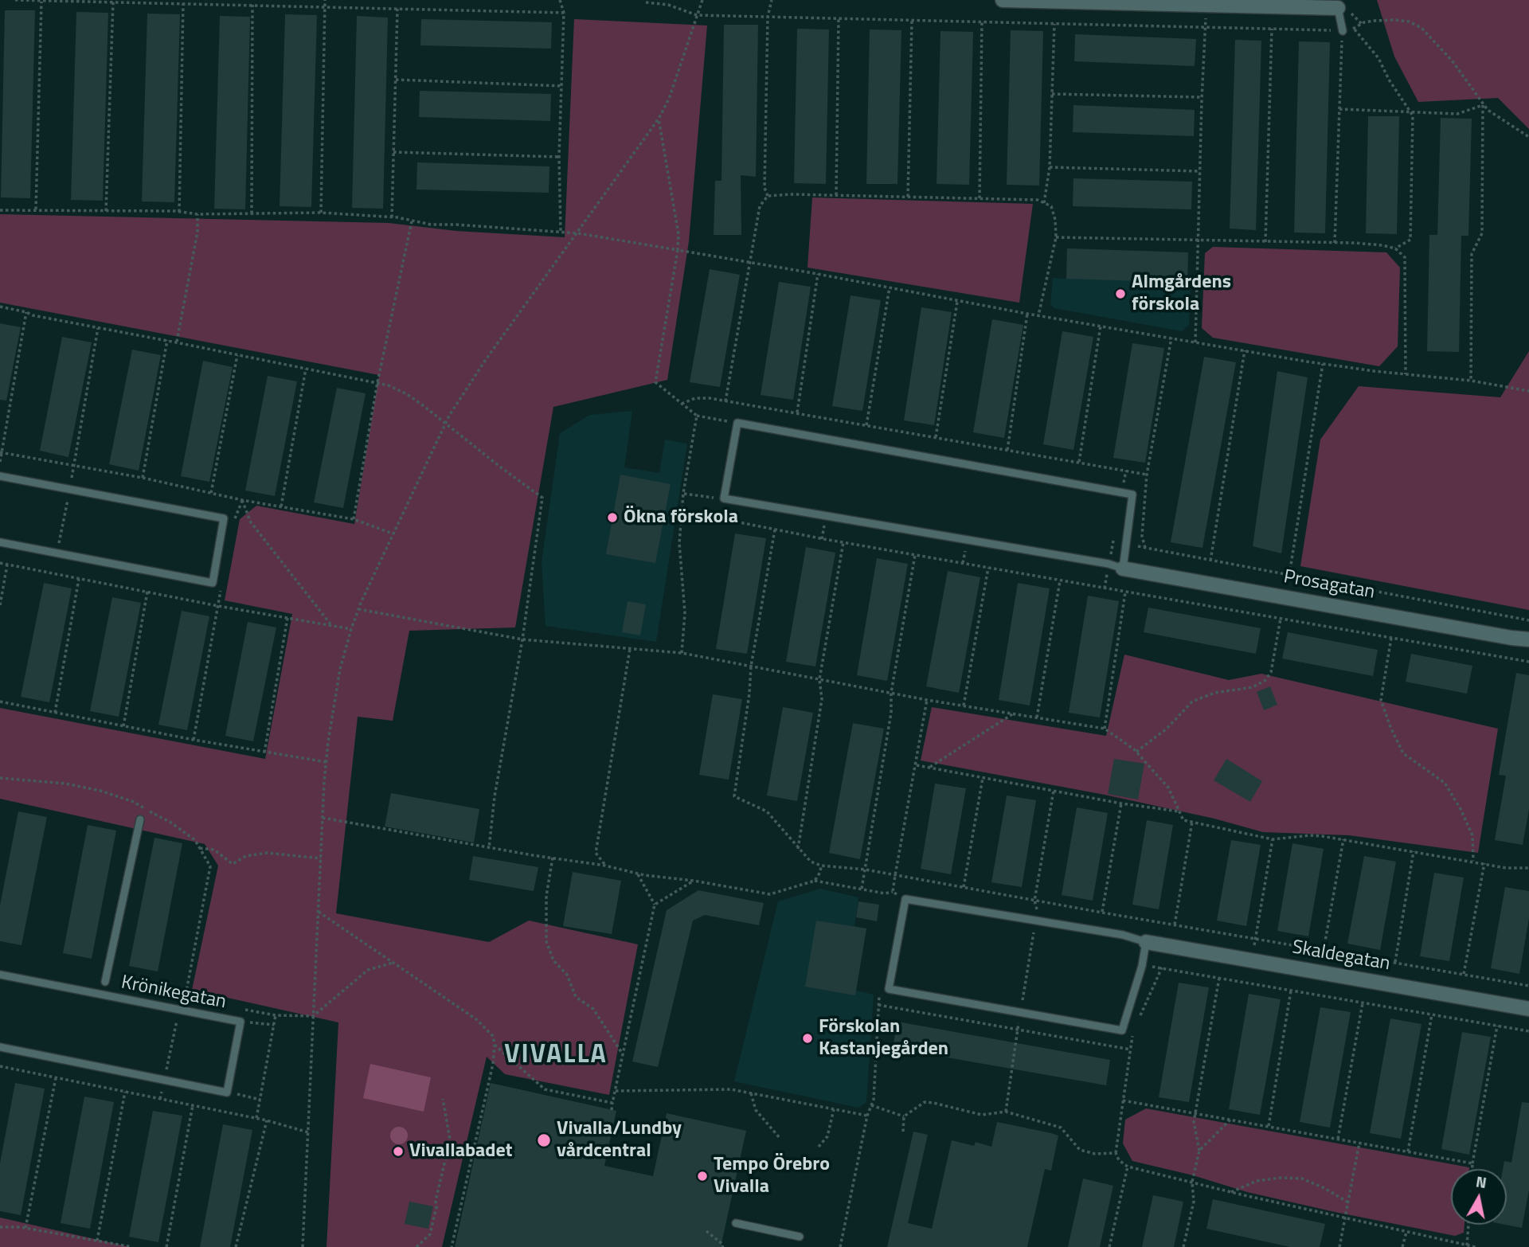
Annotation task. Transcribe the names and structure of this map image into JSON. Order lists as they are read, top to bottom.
{
  "streets": {
    "street": ["Prosagatan", "Skaldegatan"],
    "lane": ["Krönikegatan"]
  },
  "districts": ["VIVALLA"],
  "places": [
    "Almgårdens förskola",
    "Ökna förskola",
    "Förskolan Kastanjegården",
    "Vivalla/Lundby vårdcentral",
    "Vivallabadet",
    "Tempo Örebro Vivalla"
  ],
  "north": "top"
}
